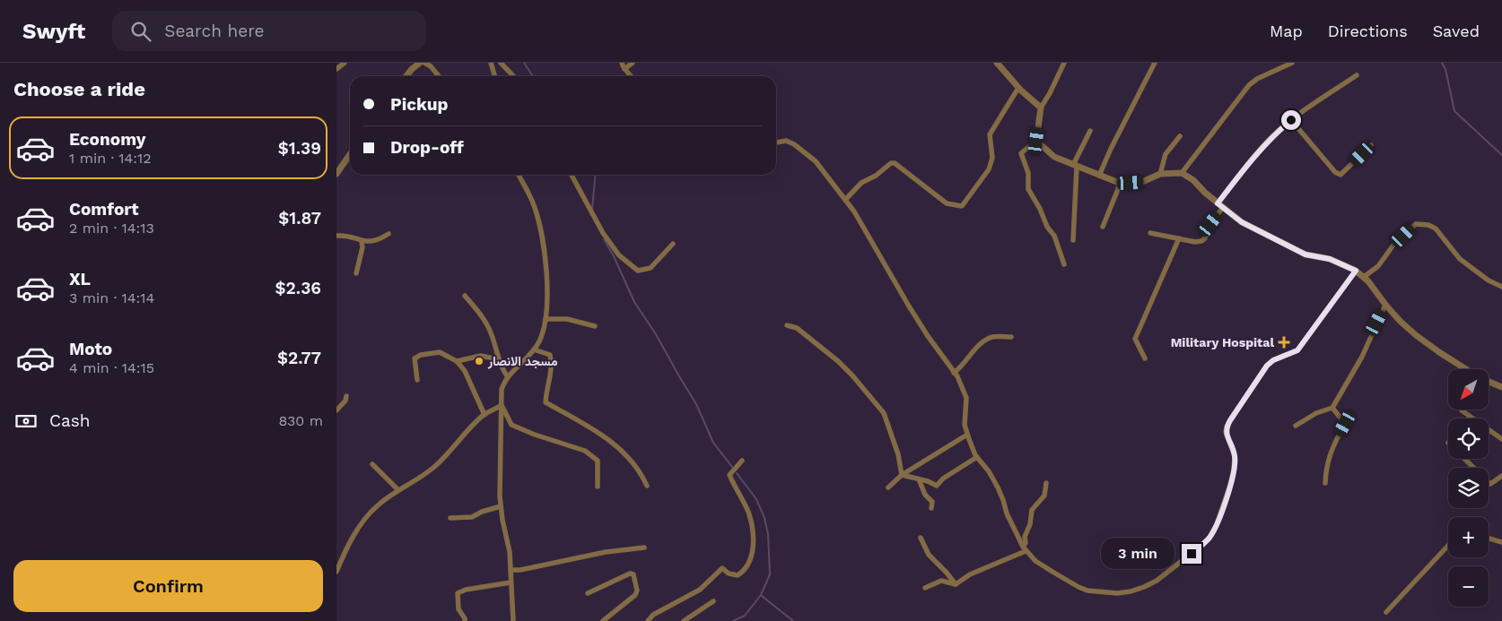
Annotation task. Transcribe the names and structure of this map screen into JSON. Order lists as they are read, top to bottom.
{
  "places": {
    "health": ["Military Hospital"],
    "other": ["مسجد الانصار"]
  },
  "north": "bottom left",
  "page": {
    "header": "Swyft",
    "search": "Search here",
    "nav": ["Map", "Directions", "Saved"],
    "heading": "Choose a ride",
    "banner": ["Pickup", "Drop-off"],
    "list": [
      {
        "name": "Economy",
        "note": "1 min · 14:12",
        "value": "$1.39"
      },
      {
        "name": "Comfort",
        "note": "2 min · 14:13",
        "value": "$1.87"
      },
      {
        "name": "XL",
        "note": "3 min · 14:14",
        "value": "$2.36"
      },
      {
        "name": "Moto",
        "note": "4 min · 14:15",
        "value": "$2.77"
      }
    ],
    "map_buttons": ["+", "−"],
    "pay": ["Cash", "830 m"],
    "bubble": "3 min",
    "buttons": "Confirm"
  }
}
